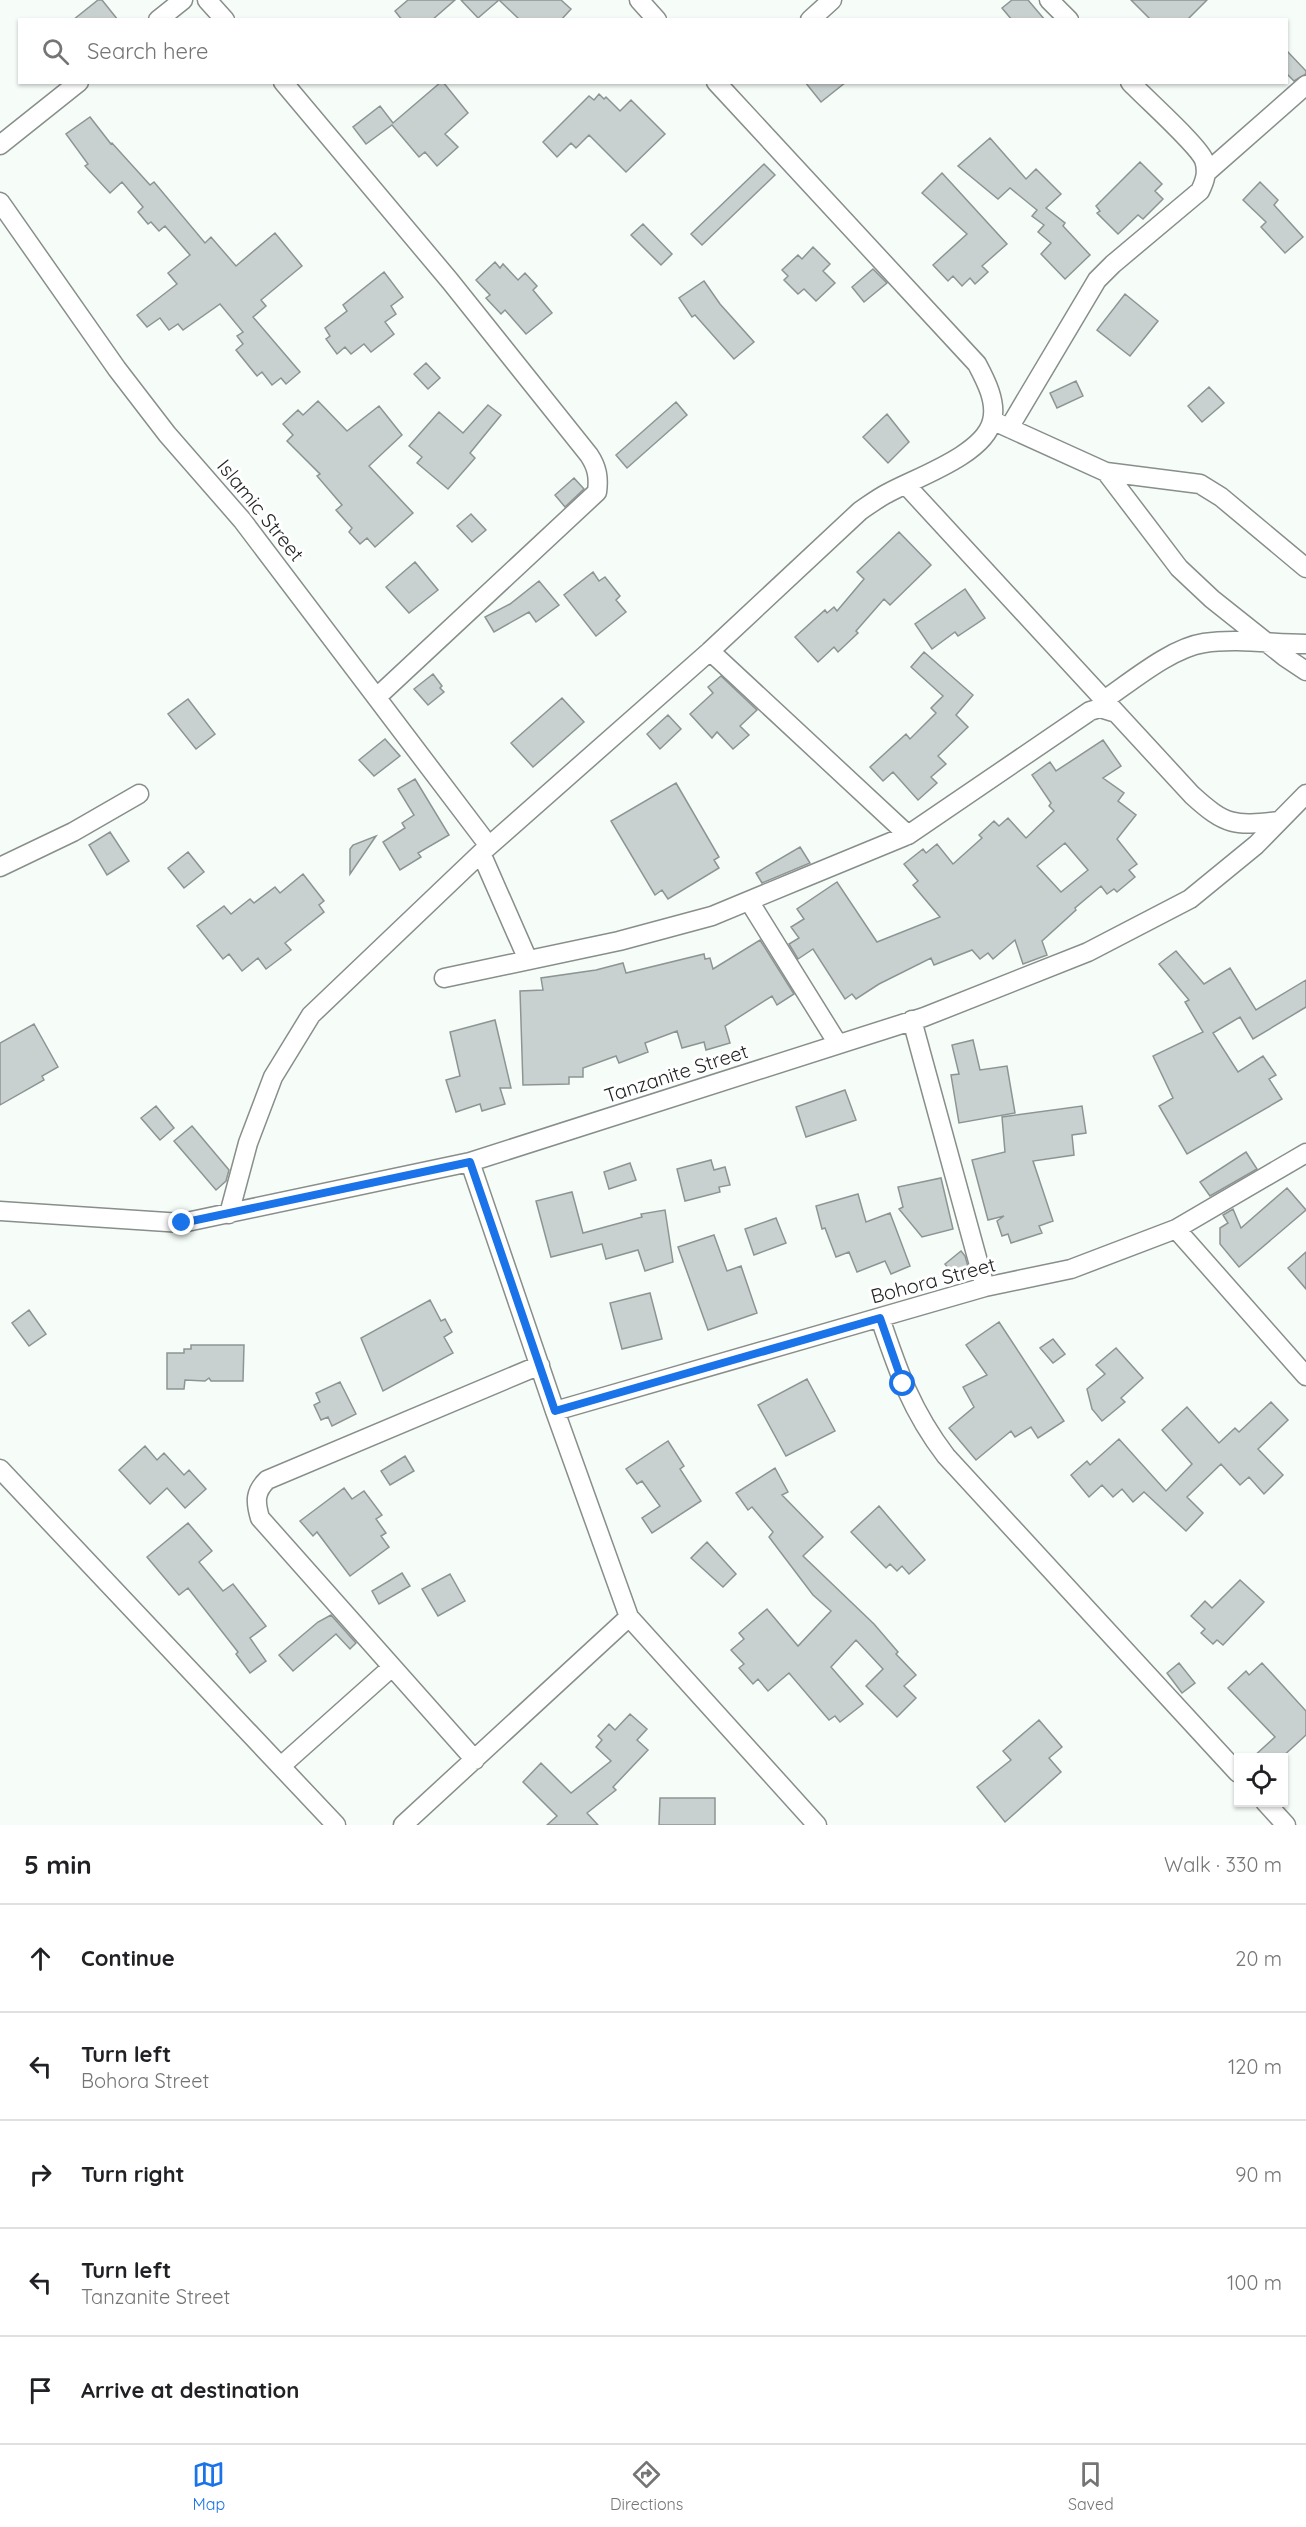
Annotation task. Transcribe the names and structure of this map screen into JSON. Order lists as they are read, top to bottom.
{
  "streets": {
    "street": ["Islamic Street", "Tanzanite Street", "Bohora Street"]
  },
  "page": {
    "search": "Search here",
    "heading": ["5 min", "Walk · 330 m"],
    "list": [
      ["Continue", "20 m"],
      ["Turn left", "Bohora Street", "120 m"],
      ["Turn right", "90 m"],
      ["Turn left", "Tanzanite Street", "100 m"],
      "Arrive at destination"
    ],
    "nav": ["Map", "Directions", "Saved"]
  }
}
